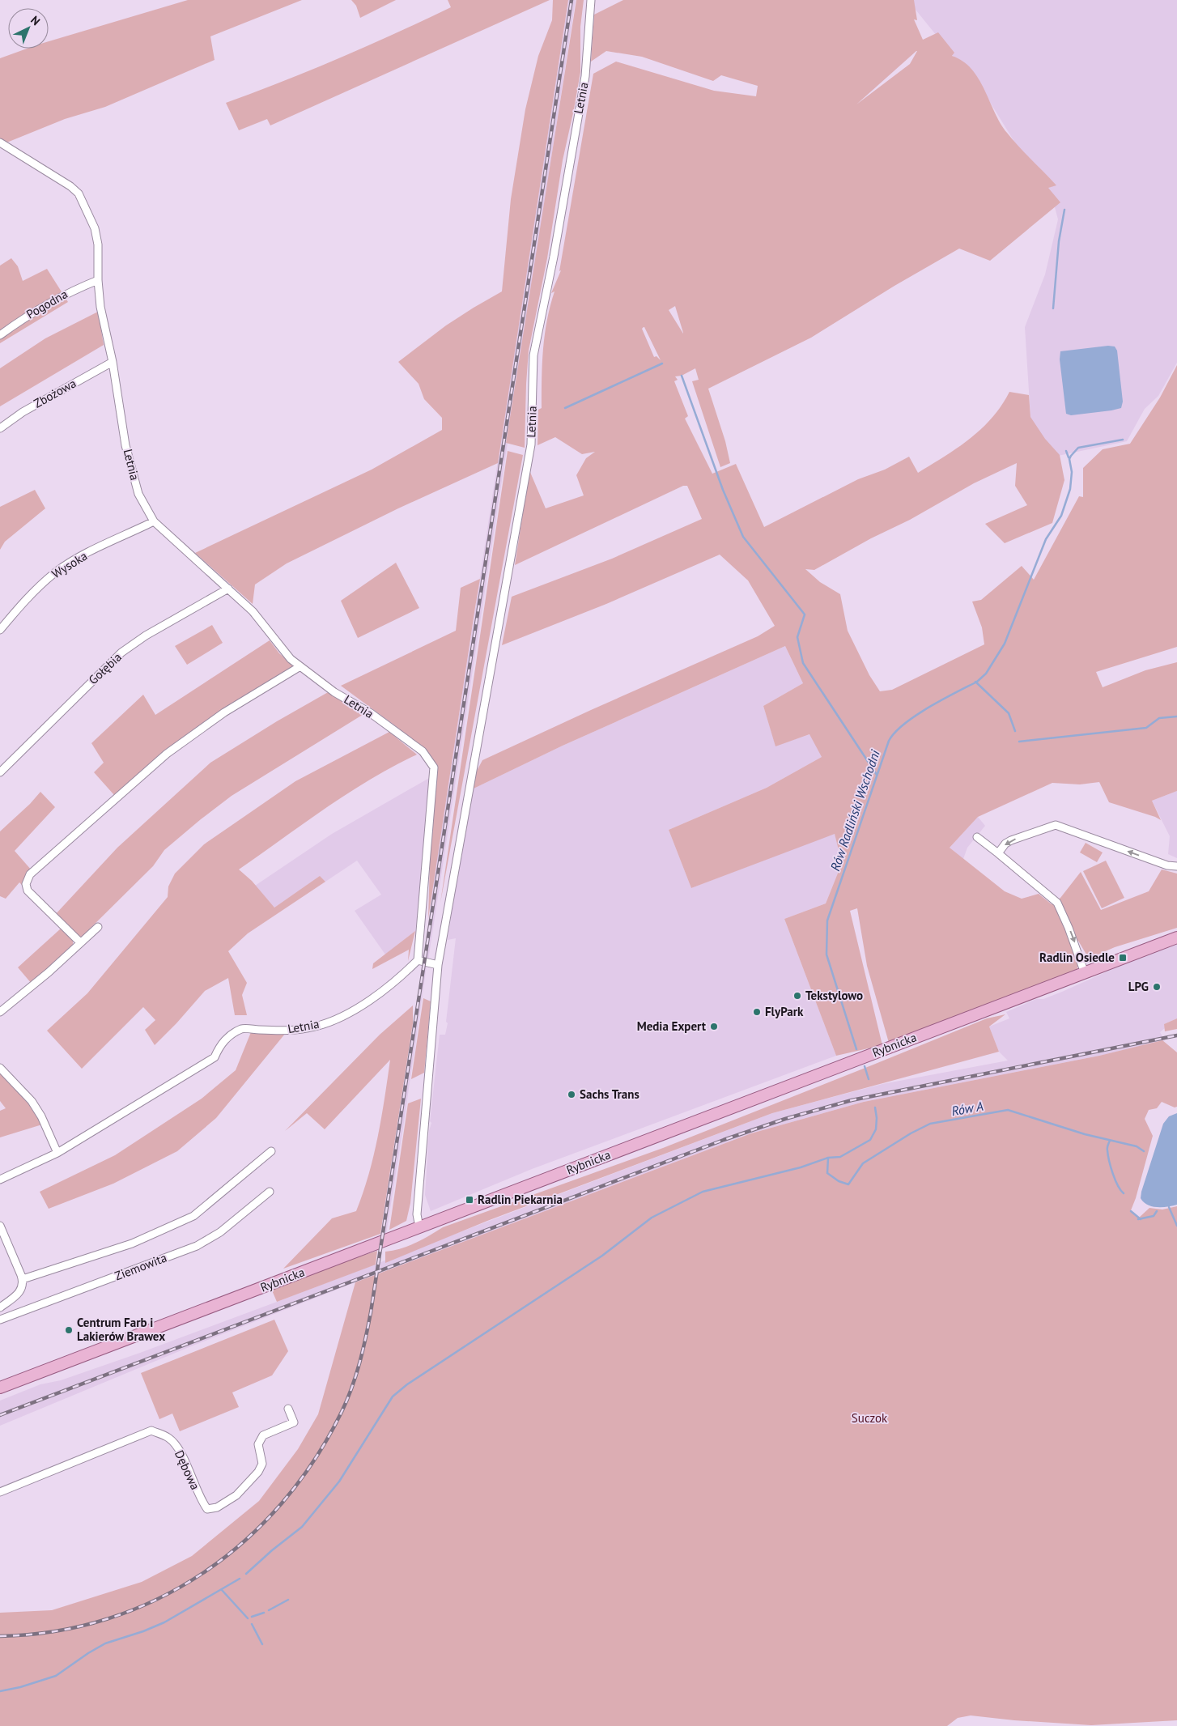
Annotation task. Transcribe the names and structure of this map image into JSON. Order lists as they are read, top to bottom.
{
  "streets": {
    "main road": ["Rybnicka"],
    "street": [
      "Letnia",
      "Pogodna",
      "Zbożowa",
      "Wysoka",
      "Gołębia",
      "Ziemowita",
      "Dębowa"
    ]
  },
  "crossings": [
    ["Letnia", "Pogodna"],
    ["Letnia", "Zbożowa"],
    ["Letnia", "Wysoka"],
    ["Letnia", "Gołębia"],
    ["Letnia", "Rybnicka"]
  ],
  "water": ["Rów Radliński Wschodni", "Rów A"],
  "parks": ["Suczok"],
  "places": {
    "transit": ["Radlin Osiedle", "Radlin Piekarnia"],
    "other": [
      "LPG",
      "Tekstylowo",
      "FlyPark",
      "Media Expert",
      "Sachs Trans",
      "Centrum Farb i Lakierów Brawex"
    ]
  },
  "north": "top right"
}
